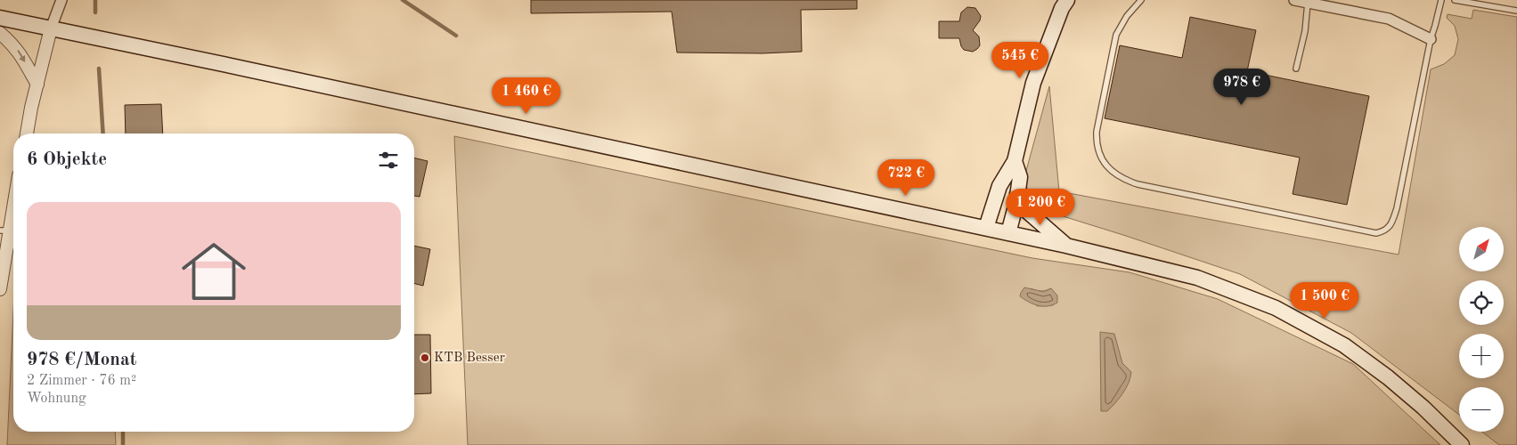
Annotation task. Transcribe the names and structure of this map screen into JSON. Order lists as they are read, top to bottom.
{
  "places": ["KTB Besser"],
  "north": "top right",
  "page": {
    "price": [
      "545 €",
      "978 €",
      "1 460 €",
      "722 €",
      "1 200 €",
      "1 500 €"
    ],
    "heading": "6 Objekte",
    "list": [
      {
        "name": "978 €/Monat",
        "note": "2 Zimmer · 76 m² · Wohnung"
      }
    ],
    "map_buttons": ["+", "−"]
  }
}
